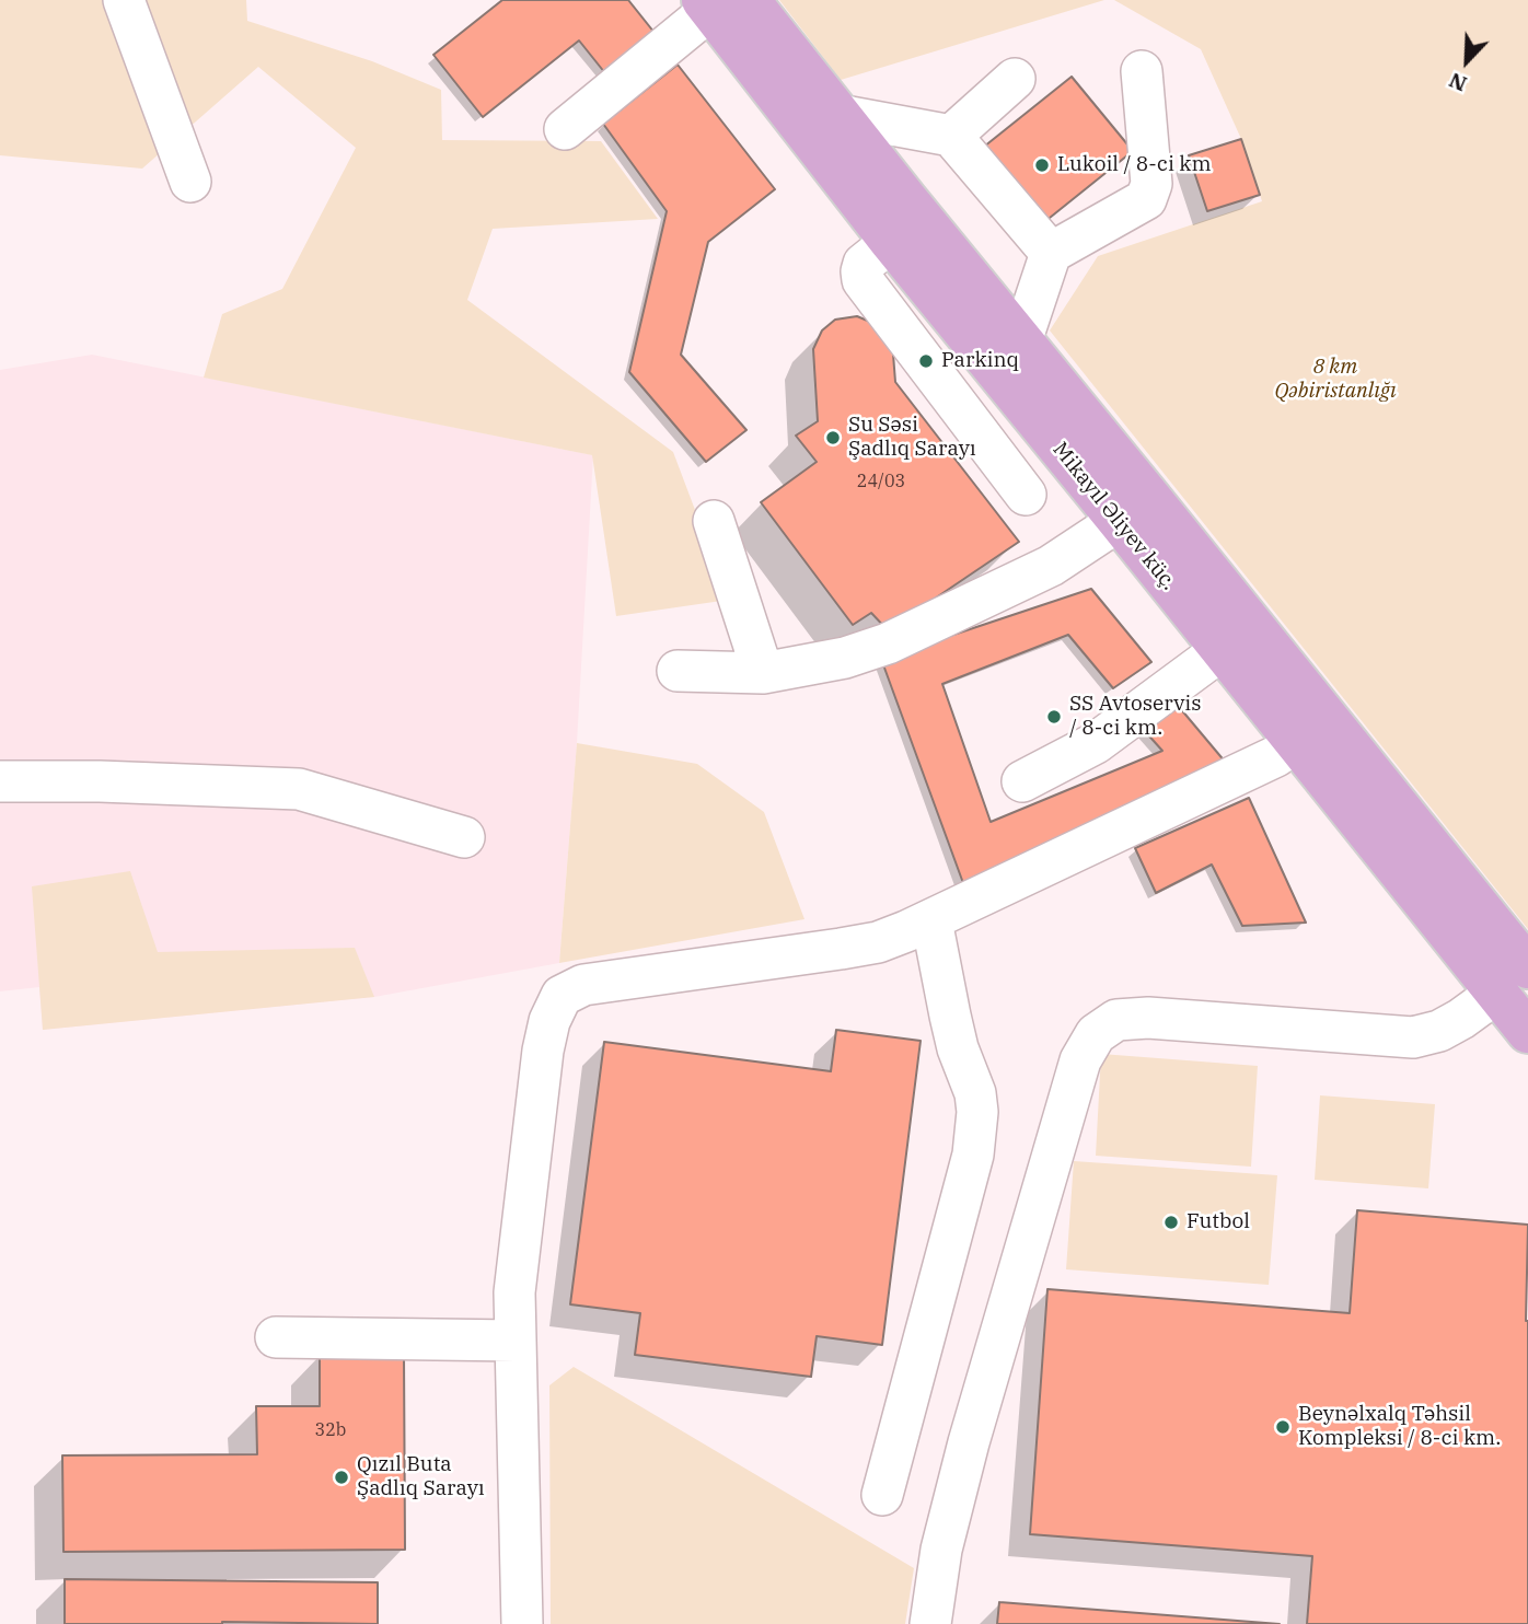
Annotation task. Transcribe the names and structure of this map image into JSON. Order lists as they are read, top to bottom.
{
  "streets": {
    "main road": ["Mikayıl Əliyev küç."]
  },
  "parks": ["8 km Qəbiristanlığı"],
  "places": [
    "Lukoil / 8-ci km",
    "Parkinq",
    "Su Səsi Şadlıq Sarayı",
    "SS Avtoservis / 8-ci km.",
    "Futbol",
    "Beynəlxalq Təhsil Kompleksi / 8-ci km.",
    "Qızıl Buta Şadlıq Sarayı"
  ],
  "house_numbers": ["24/03", "32b"],
  "north": "bottom left"
}
